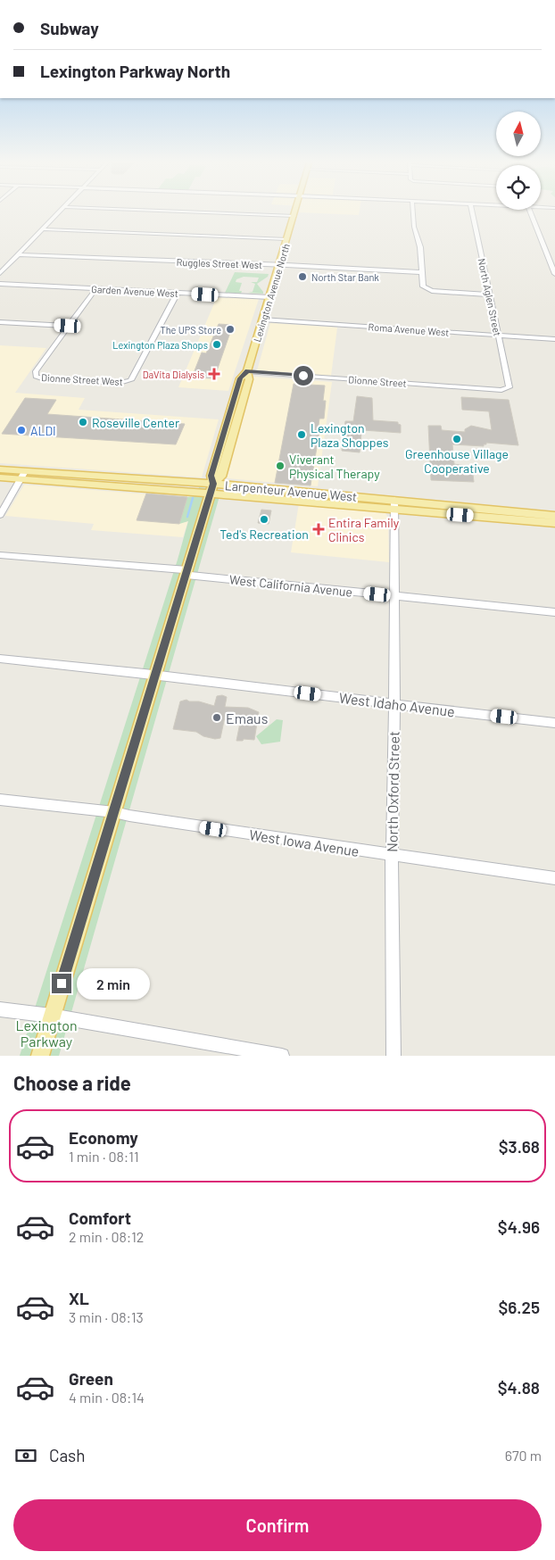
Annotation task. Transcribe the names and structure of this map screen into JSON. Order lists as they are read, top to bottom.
{
  "streets": {
    "main road": ["Lexington Avenue North", "Larpenteur Avenue West"],
    "street": [
      "Ruggles Street West",
      "Garden Avenue West",
      "North Aglen Street",
      "Roma Avenue West",
      "Dionne Street West",
      "Dionne Street",
      "West California Avenue",
      "West Idaho Avenue",
      "North Oxford Street",
      "West Iowa Avenue"
    ]
  },
  "crossings": [
    ["Ruggles Street West", "Lexington Avenue North"],
    ["Garden Avenue West", "Lexington Avenue North"],
    ["Garden Avenue West", "Dionne Street West"],
    ["Lexington Avenue North", "Roma Avenue West"],
    ["Lexington Avenue North", "Dionne Street"],
    ["Lexington Avenue North", "Larpenteur Avenue West"],
    ["Lexington Avenue North", "West California Avenue"],
    ["Lexington Avenue North", "West Idaho Avenue"],
    ["Lexington Avenue North", "West Iowa Avenue"],
    ["North Aglen Street", "Roma Avenue West"],
    ["North Aglen Street", "Dionne Street"],
    ["Larpenteur Avenue West", "North Oxford Street"],
    ["West California Avenue", "North Oxford Street"],
    ["West Idaho Avenue", "North Oxford Street"],
    ["North Oxford Street", "West Iowa Avenue"]
  ],
  "parks": ["Lexington Parkway"],
  "places": {
    "other": [
      "North Star Bank",
      "The UPS Store",
      "Lexington Plaza Shops",
      "Roseville Center",
      "ALDI",
      "Lexington Plaza Shoppes",
      "Greenhouse Village Cooperative",
      "Viverant Physical Therapy",
      "Ted's Recreation",
      "Emaus"
    ],
    "health": ["DaVita Dialysis", "Entira Family Clinics"]
  },
  "north": "top",
  "page": {
    "banner": ["Subway", "Lexington Parkway North"],
    "bubble": "2 min",
    "heading": "Choose a ride",
    "list": [
      {
        "name": "Economy",
        "note": "1 min · 08:11",
        "value": "$3.68"
      },
      {
        "name": "Comfort",
        "note": "2 min · 08:12",
        "value": "$4.96"
      },
      {
        "name": "XL",
        "note": "3 min · 08:13",
        "value": "$6.25"
      },
      {
        "name": "Green",
        "note": "4 min · 08:14",
        "value": "$4.88"
      }
    ],
    "pay": ["Cash", "670 m"],
    "buttons": "Confirm"
  }
}
